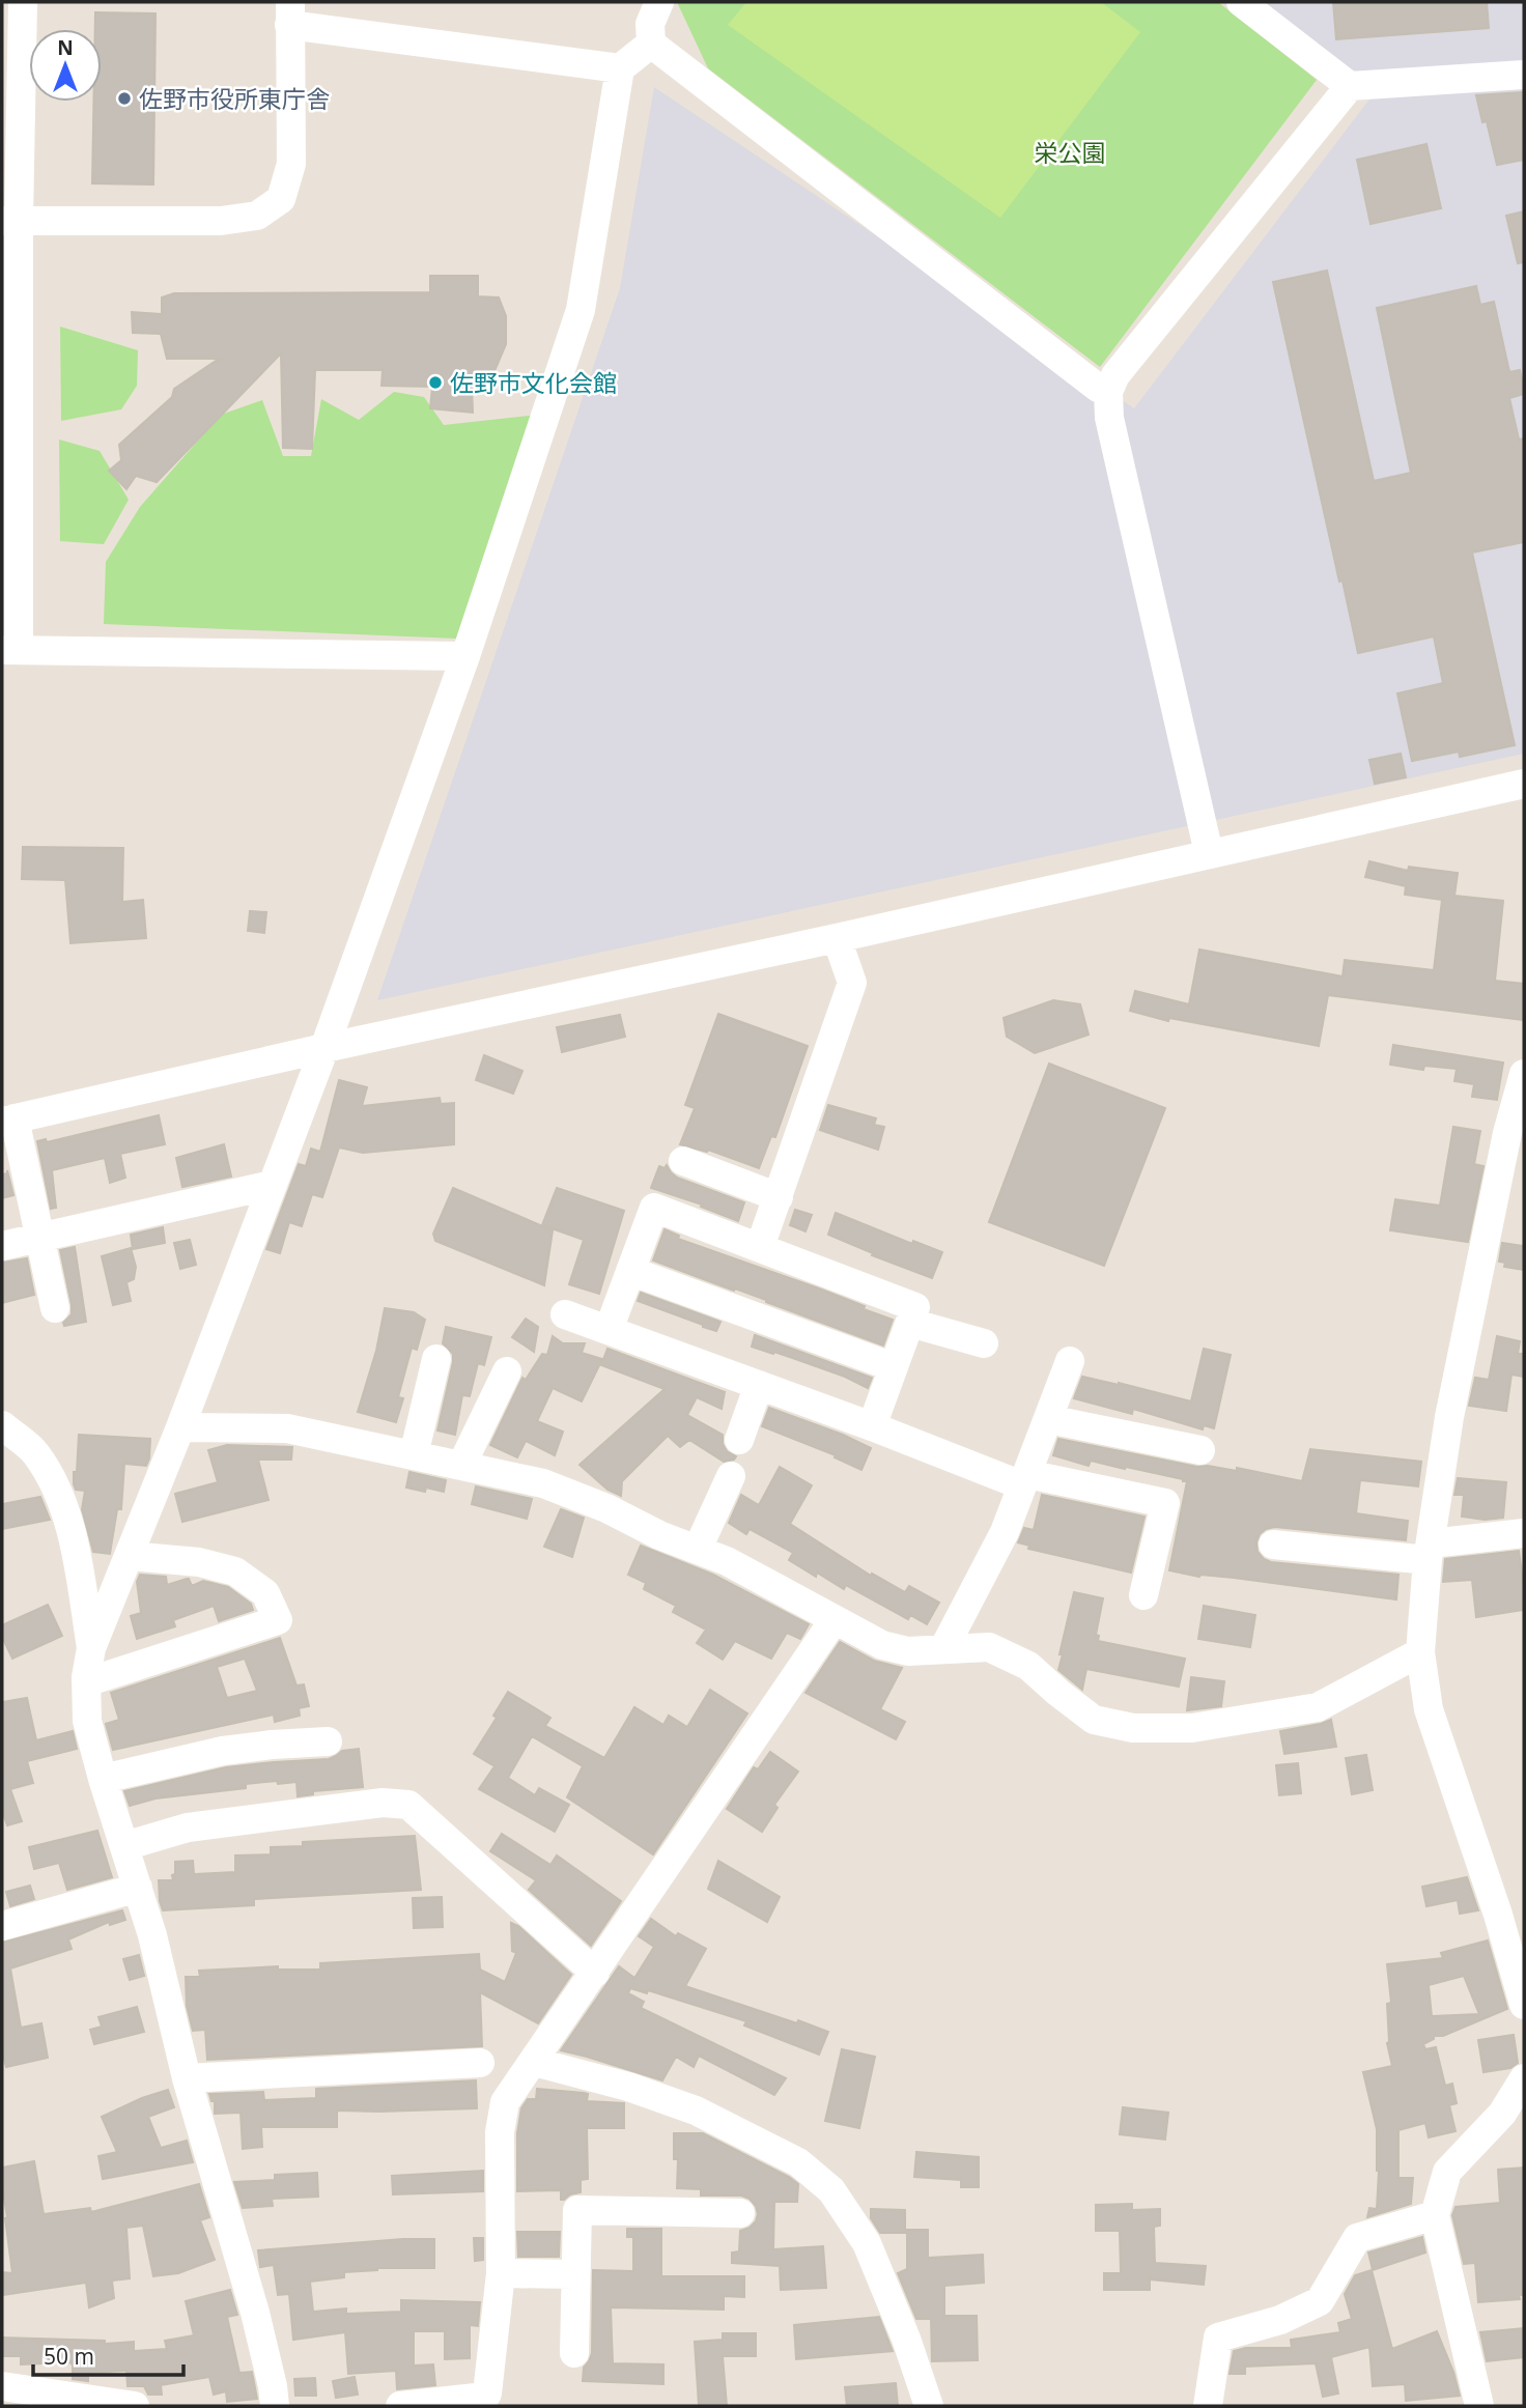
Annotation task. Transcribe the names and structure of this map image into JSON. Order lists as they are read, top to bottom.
{
  "parks": ["栄公園"],
  "places": ["佐野市役所東庁舎", "佐野市文化会館"],
  "scale_bar": "50 m",
  "north": "top"
}
